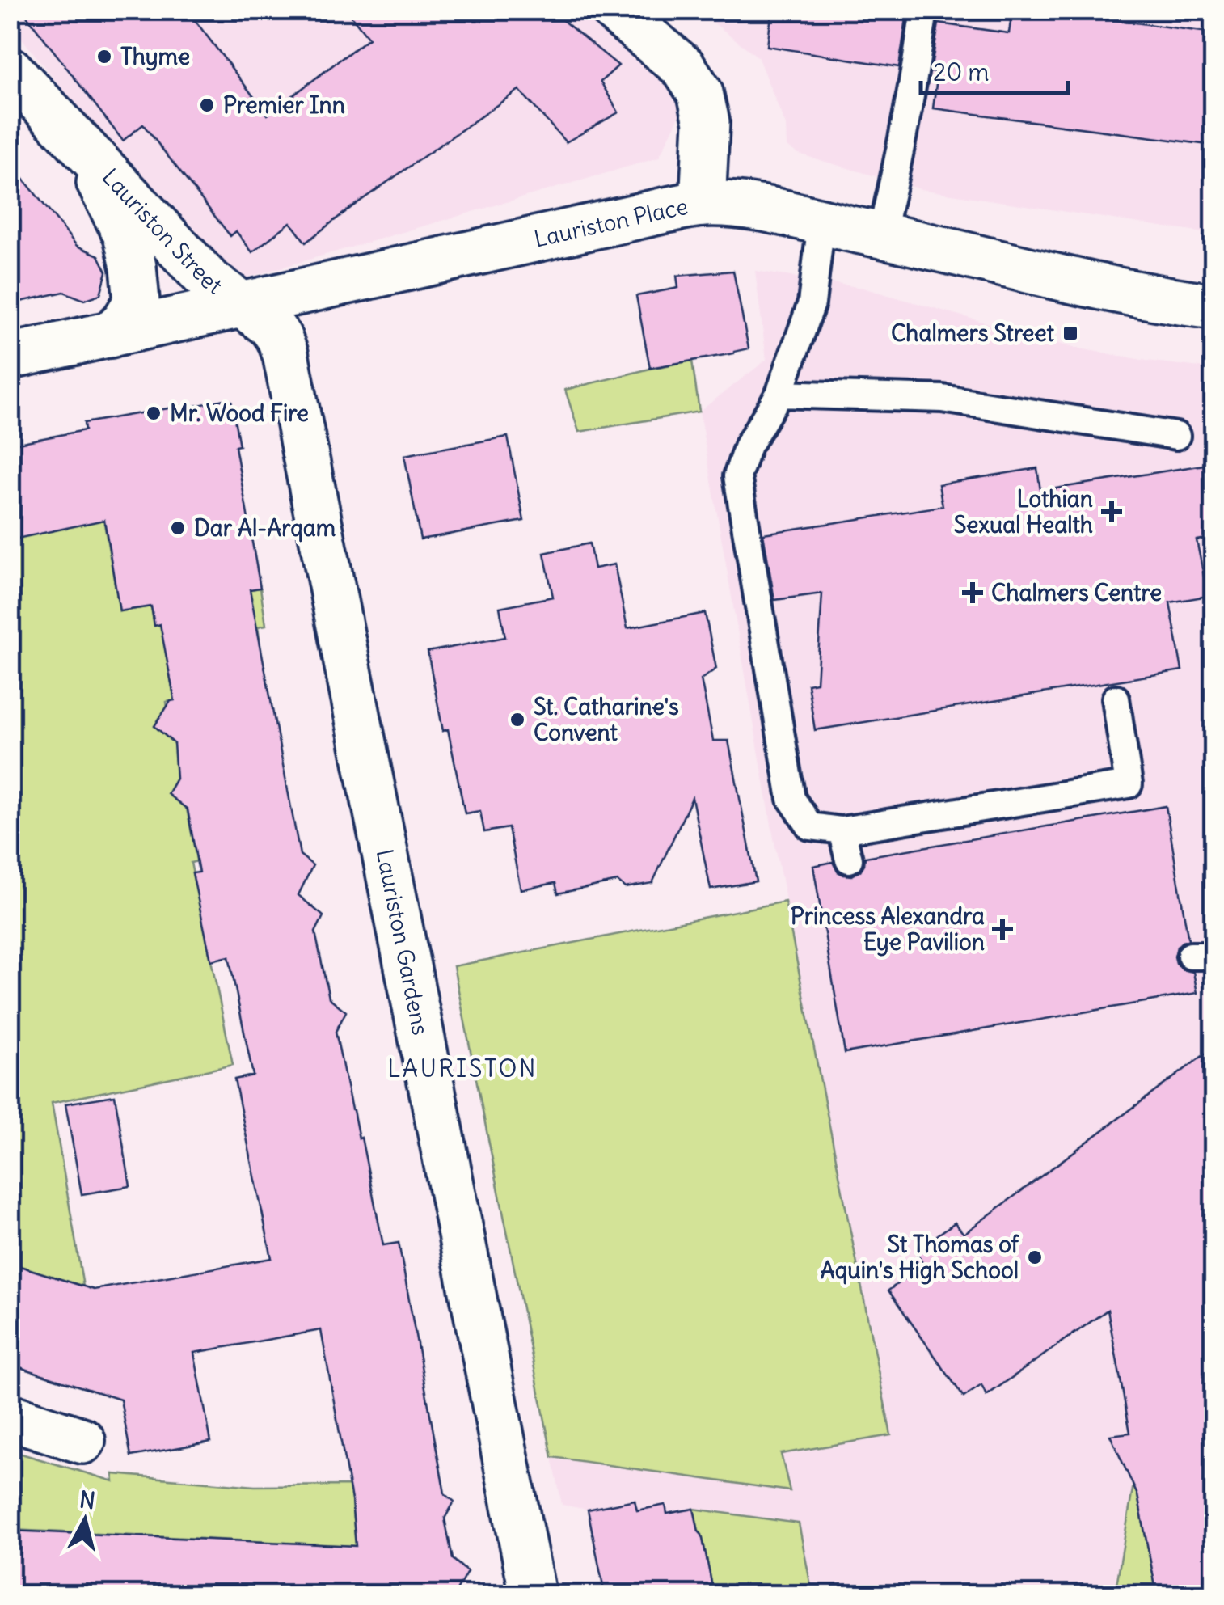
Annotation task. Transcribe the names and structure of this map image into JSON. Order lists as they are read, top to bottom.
{
  "streets": {
    "street": ["Lauriston Place", "Lauriston Street", "Lauriston Gardens"]
  },
  "crossings": [
    ["Lauriston Place", "Lauriston Street"],
    ["Lauriston Place", "Lauriston Gardens"],
    ["Lauriston Street", "Lauriston Gardens"]
  ],
  "districts": ["LAURISTON"],
  "places": {
    "other": [
      "Thyme",
      "Premier Inn",
      "Mr. Wood Fire",
      "Dar Al-Arqam",
      "St. Catharine's Convent",
      "St Thomas of Aquin's High School"
    ],
    "transit": ["Chalmers Street"],
    "health": ["Lothian Sexual Health", "Chalmers Centre", "Princess Alexandra Eye Pavilion"]
  },
  "scale_bar": "20 m",
  "north": "top"
}
